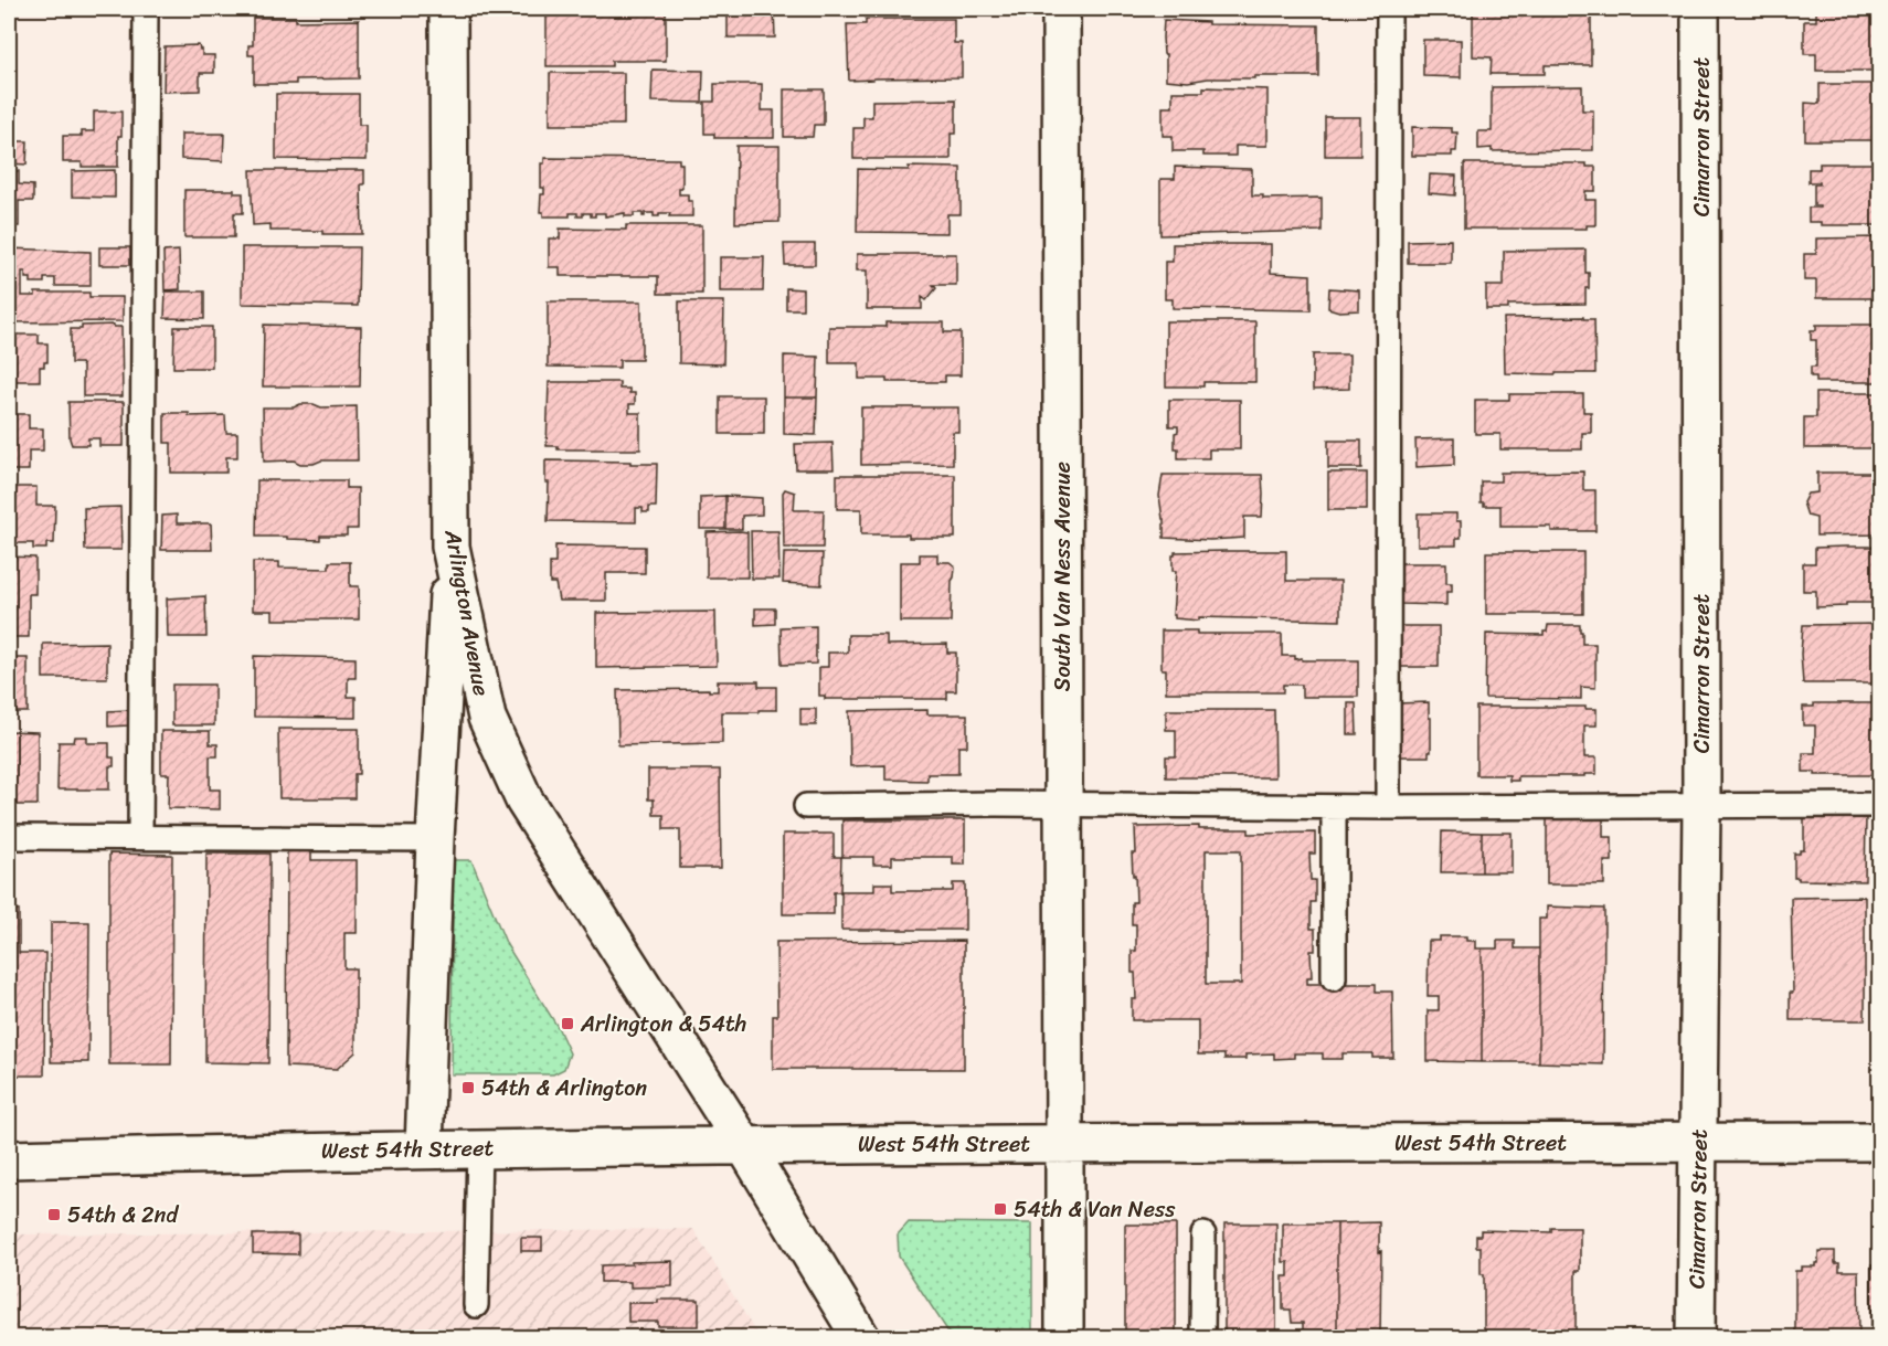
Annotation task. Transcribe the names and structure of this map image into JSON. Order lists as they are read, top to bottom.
{
  "streets": {
    "street": [
      "Cimarron Street",
      "South Van Ness Avenue",
      "Arlington Avenue",
      "West 54th Street"
    ]
  },
  "crossings": [
    ["Cimarron Street", "West 54th Street"],
    ["South Van Ness Avenue", "West 54th Street"],
    ["Arlington Avenue", "West 54th Street"]
  ],
  "places": {
    "transit": [
      "Arlington & 54th",
      "54th & Arlington",
      "54th & Van Ness",
      "54th & 2nd"
    ]
  }
}
